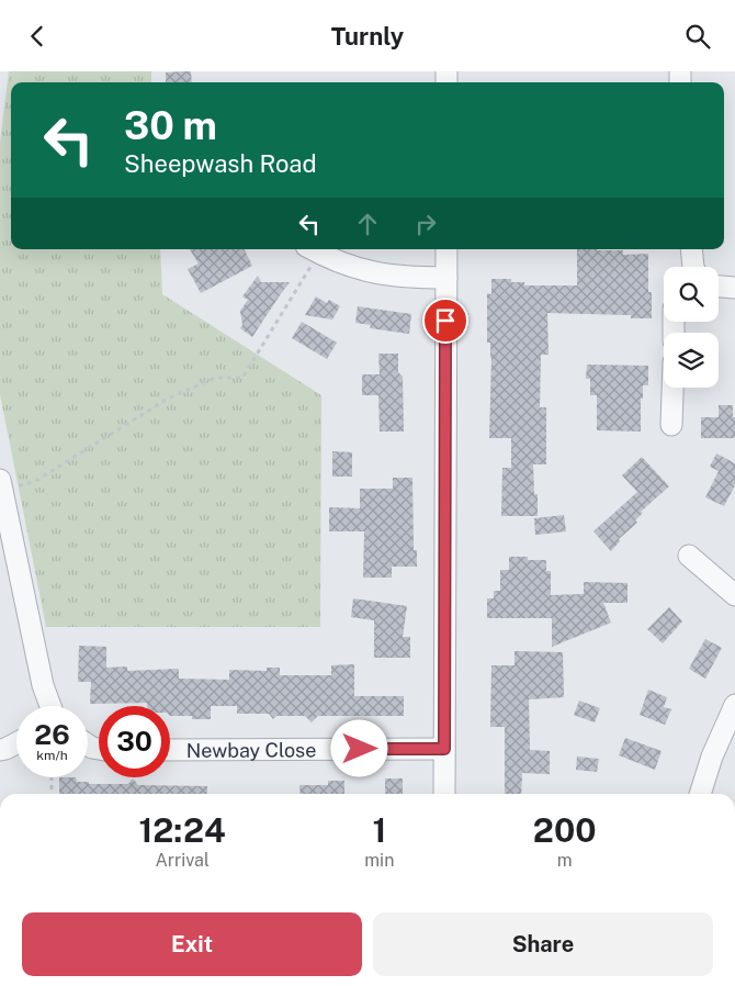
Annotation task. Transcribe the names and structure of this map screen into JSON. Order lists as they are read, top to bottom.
{
  "streets": {
    "street": ["Newbay Close"]
  },
  "page": {
    "header": "Turnly",
    "turn": ["30 m", "Sheepwash Road"],
    "speed": "26 km/h",
    "limit": "30",
    "eta": [
      "12:24",
      "Arrival",
      "1",
      "min",
      "200",
      "m"
    ],
    "buttons": ["Exit", "Share"]
  }
}
